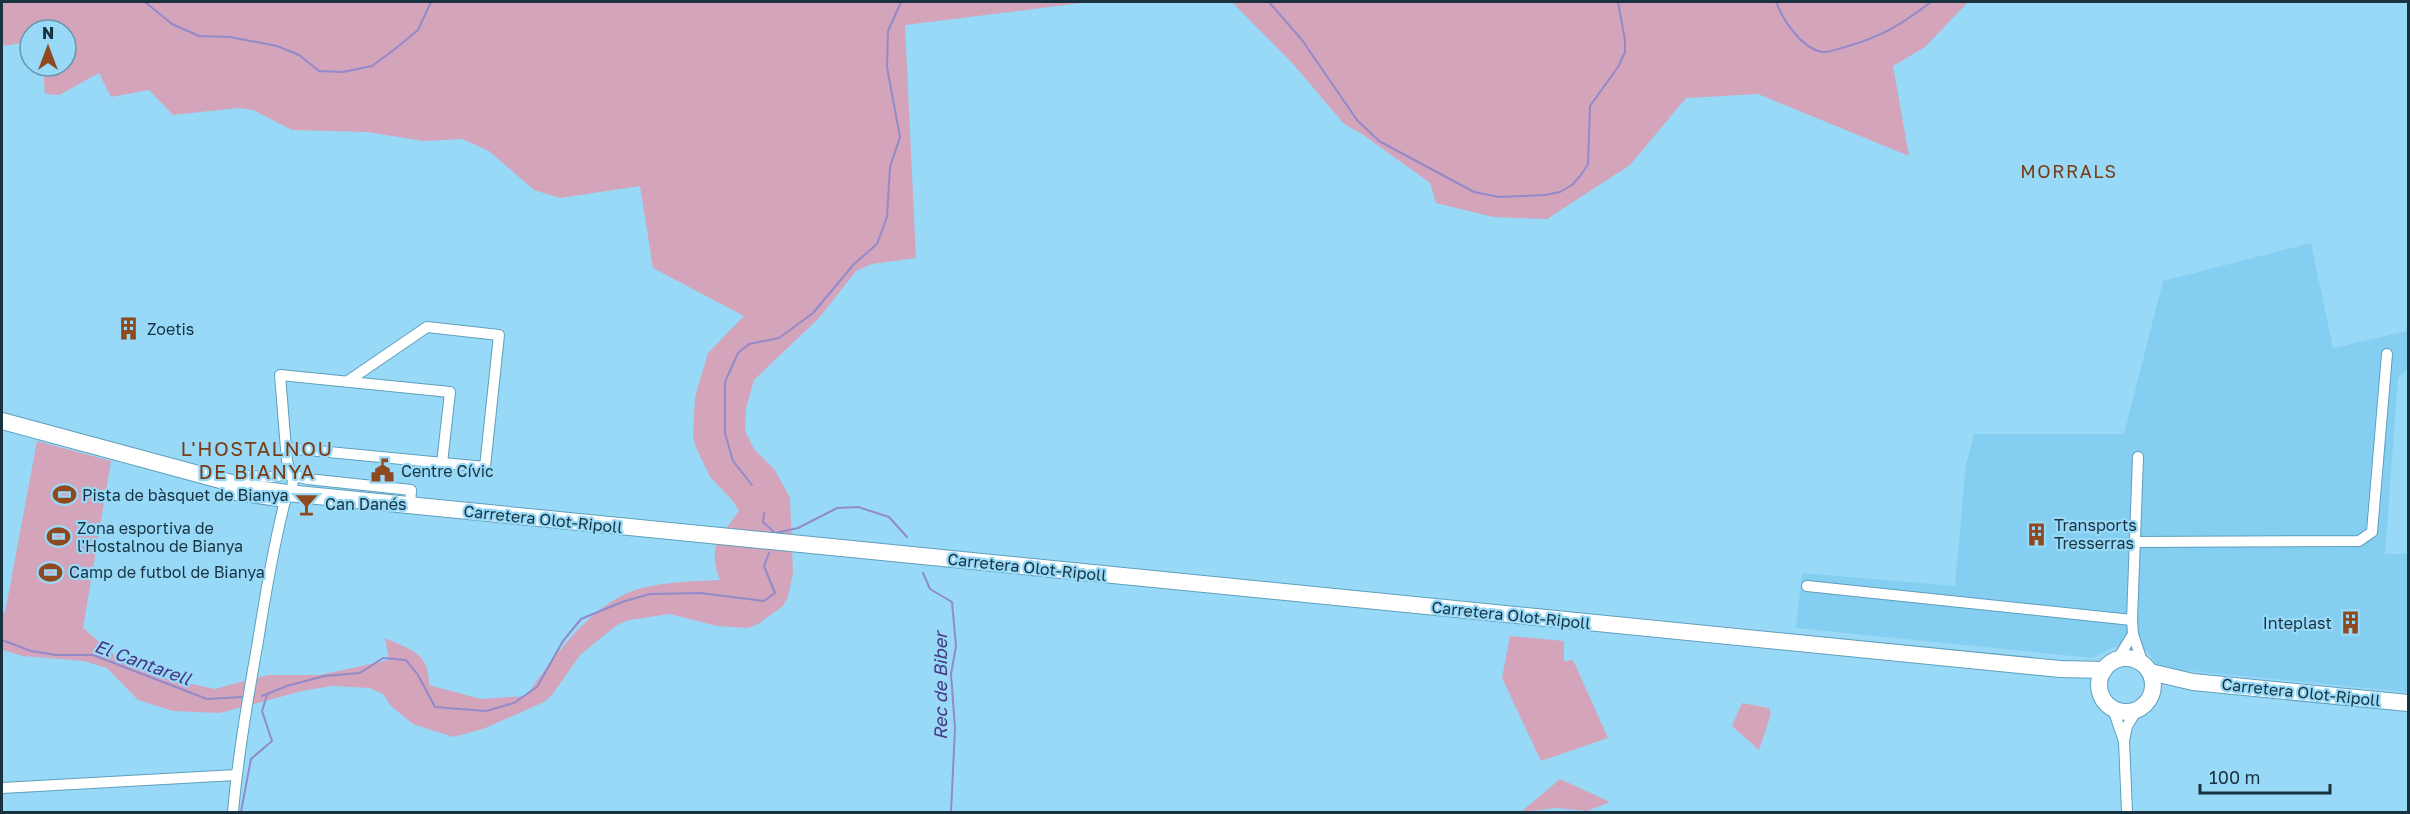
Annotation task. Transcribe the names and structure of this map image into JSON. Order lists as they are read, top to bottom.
{
  "streets": {
    "main road": ["Carretera Olot-Ripoll"]
  },
  "districts": ["MORRALS", "L'HOSTALNOU DE BIANYA"],
  "water": ["El Cantarell", "Rec de Biber"],
  "places": {
    "building": ["Zoetis", "Transports Tresserras", "Inteplast"],
    "public building": ["Centre Cívic"],
    "sports": ["Pista de bàsquet de Bianya", "Zona esportiva de l'Hostalnou de Bianya", "Camp de futbol de Bianya"],
    "bar": ["Can Danés"]
  },
  "scale_bar": "100 m",
  "north": "top"
}
